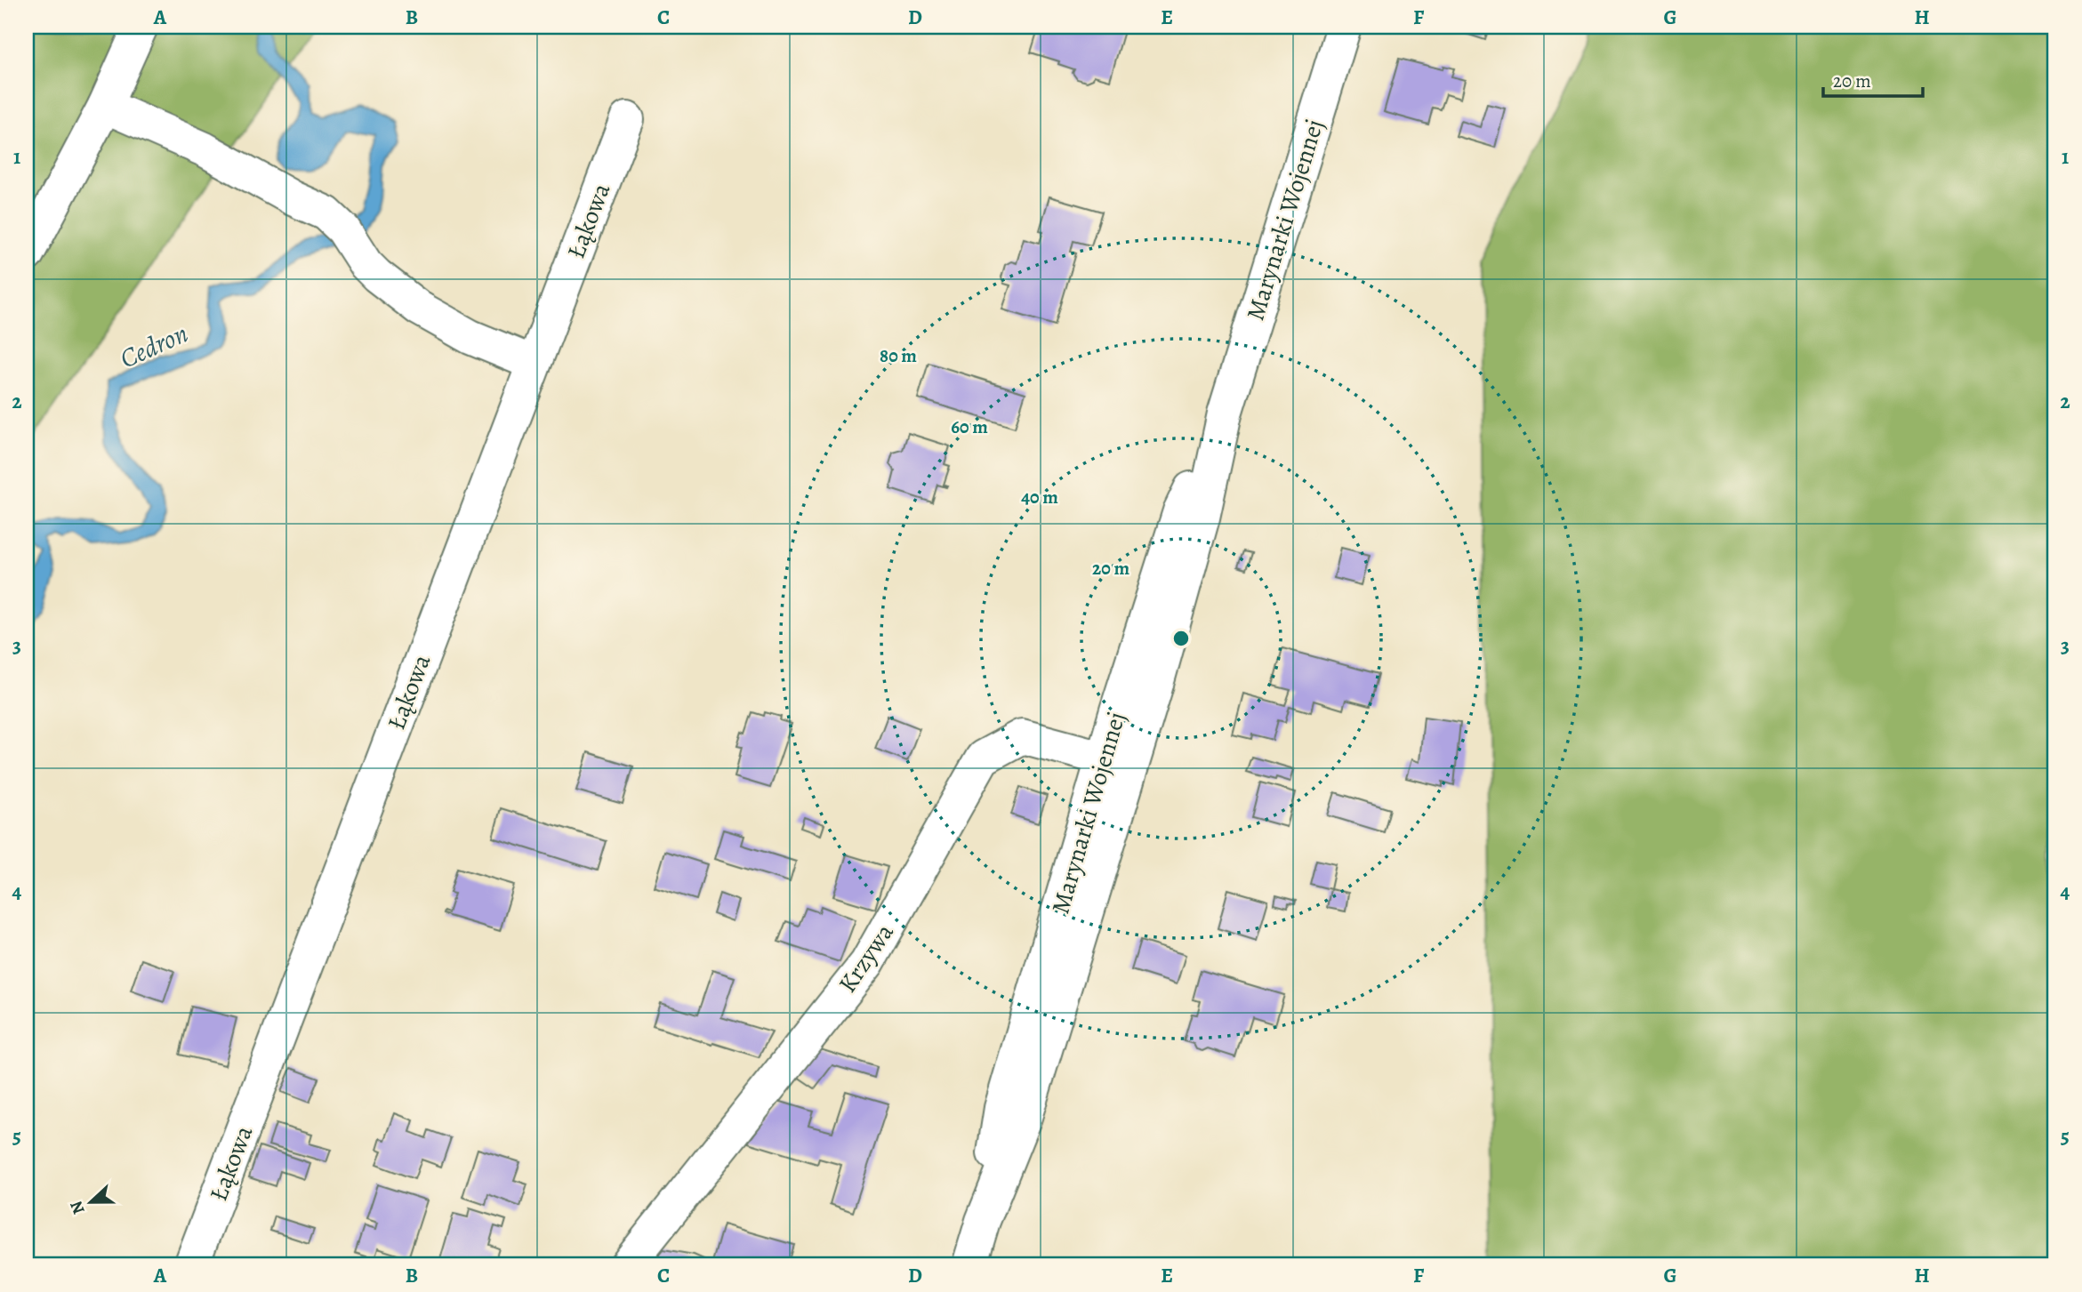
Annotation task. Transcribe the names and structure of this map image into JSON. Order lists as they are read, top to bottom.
{
  "streets": {
    "street": ["Marynarki Wojennej", "Łąkowa", "Krzywa"]
  },
  "crossings": [
    ["Marynarki Wojennej", "Krzywa"]
  ],
  "water": ["Cedron"],
  "scale_bar": "20 m",
  "north": "left",
  "grid": {
    "columns": [
      "A",
      "B",
      "C",
      "D",
      "E",
      "F",
      "G",
      "H"
    ],
    "rows": [
      "1",
      "2",
      "3",
      "4",
      "5"
    ]
  },
  "rings": [
    "80 m",
    "60 m",
    "40 m",
    "20 m"
  ]
}
